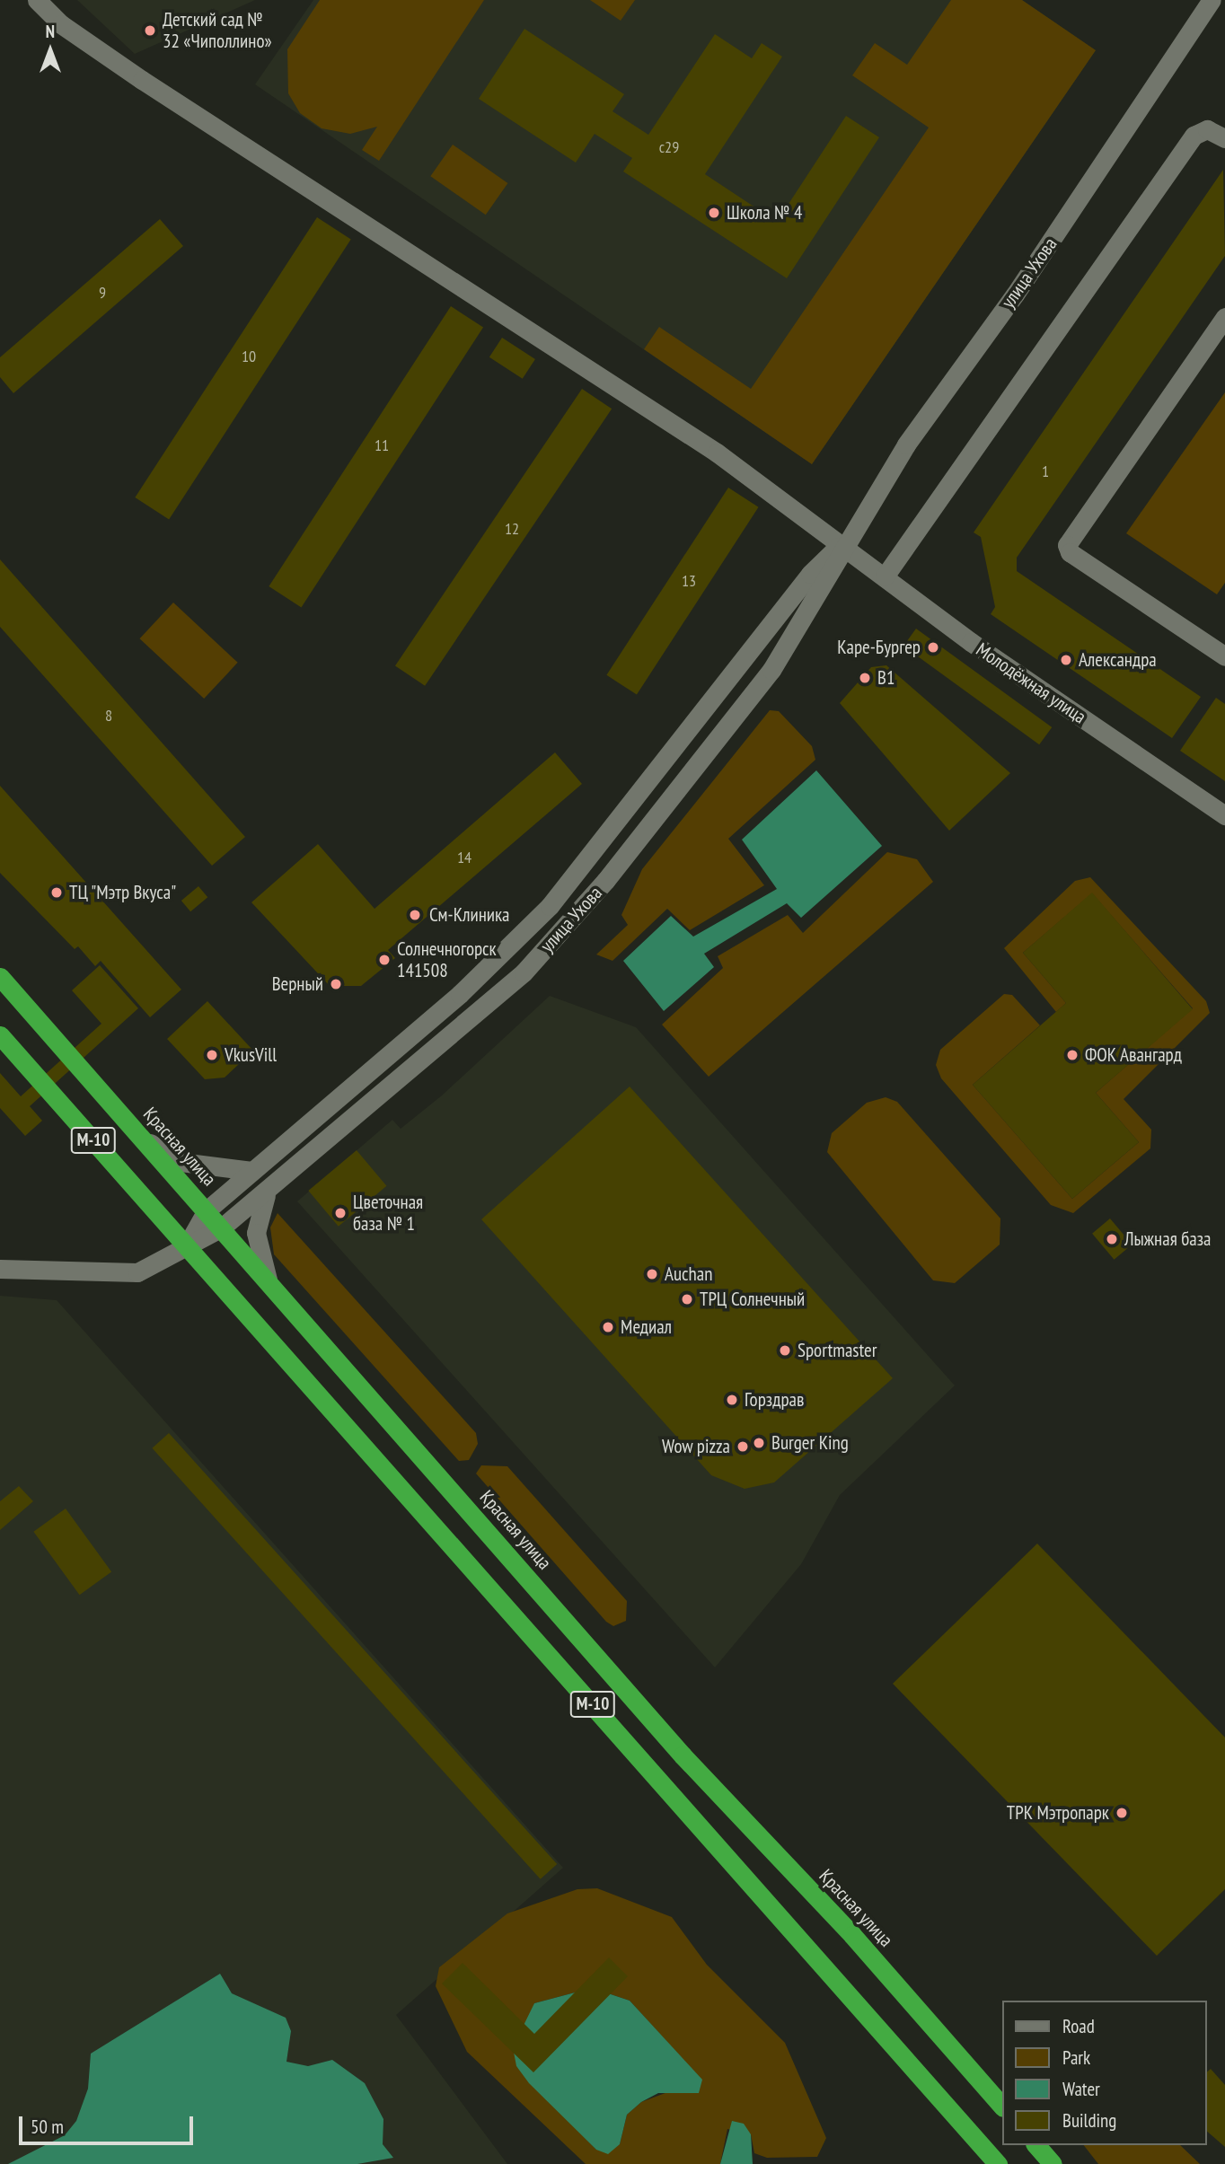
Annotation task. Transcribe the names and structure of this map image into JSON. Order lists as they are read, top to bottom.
{
  "streets": {
    "highway": ["М-10", "Красная улица"],
    "street": ["улица Ухова", "Молодёжная улица"]
  },
  "crossings": [
    ["улица Ухова", "Молодёжная улица"],
    ["улица Ухова", "М-10"],
    ["улица Ухова", "Красная улица"]
  ],
  "places": [
    "Детский сад № 32 «Чиполлино»",
    "Школа № 4",
    "Каре-Бургер",
    "Александра",
    "В1",
    "ТЦ \"Мэтр Вкуса\"",
    "См-Клиника",
    "Солнечногорск 141508",
    "Верный",
    "VkusVill",
    "ФОК Авангард",
    "Цветочная база № 1",
    "Лыжная база",
    "Auchan",
    "ТРЦ Солнечный",
    "Медиал",
    "Sportmaster",
    "Горздрав",
    "Burger King",
    "Wow pizza",
    "ТРК Мэтропарк"
  ],
  "house_numbers": [
    "с29",
    "9",
    "10",
    "11",
    "1",
    "12",
    "13",
    "8",
    "14"
  ],
  "legend": [
    "Road",
    "Park",
    "Water",
    "Building"
  ],
  "scale_bar": "50 m",
  "north": "top"
}
